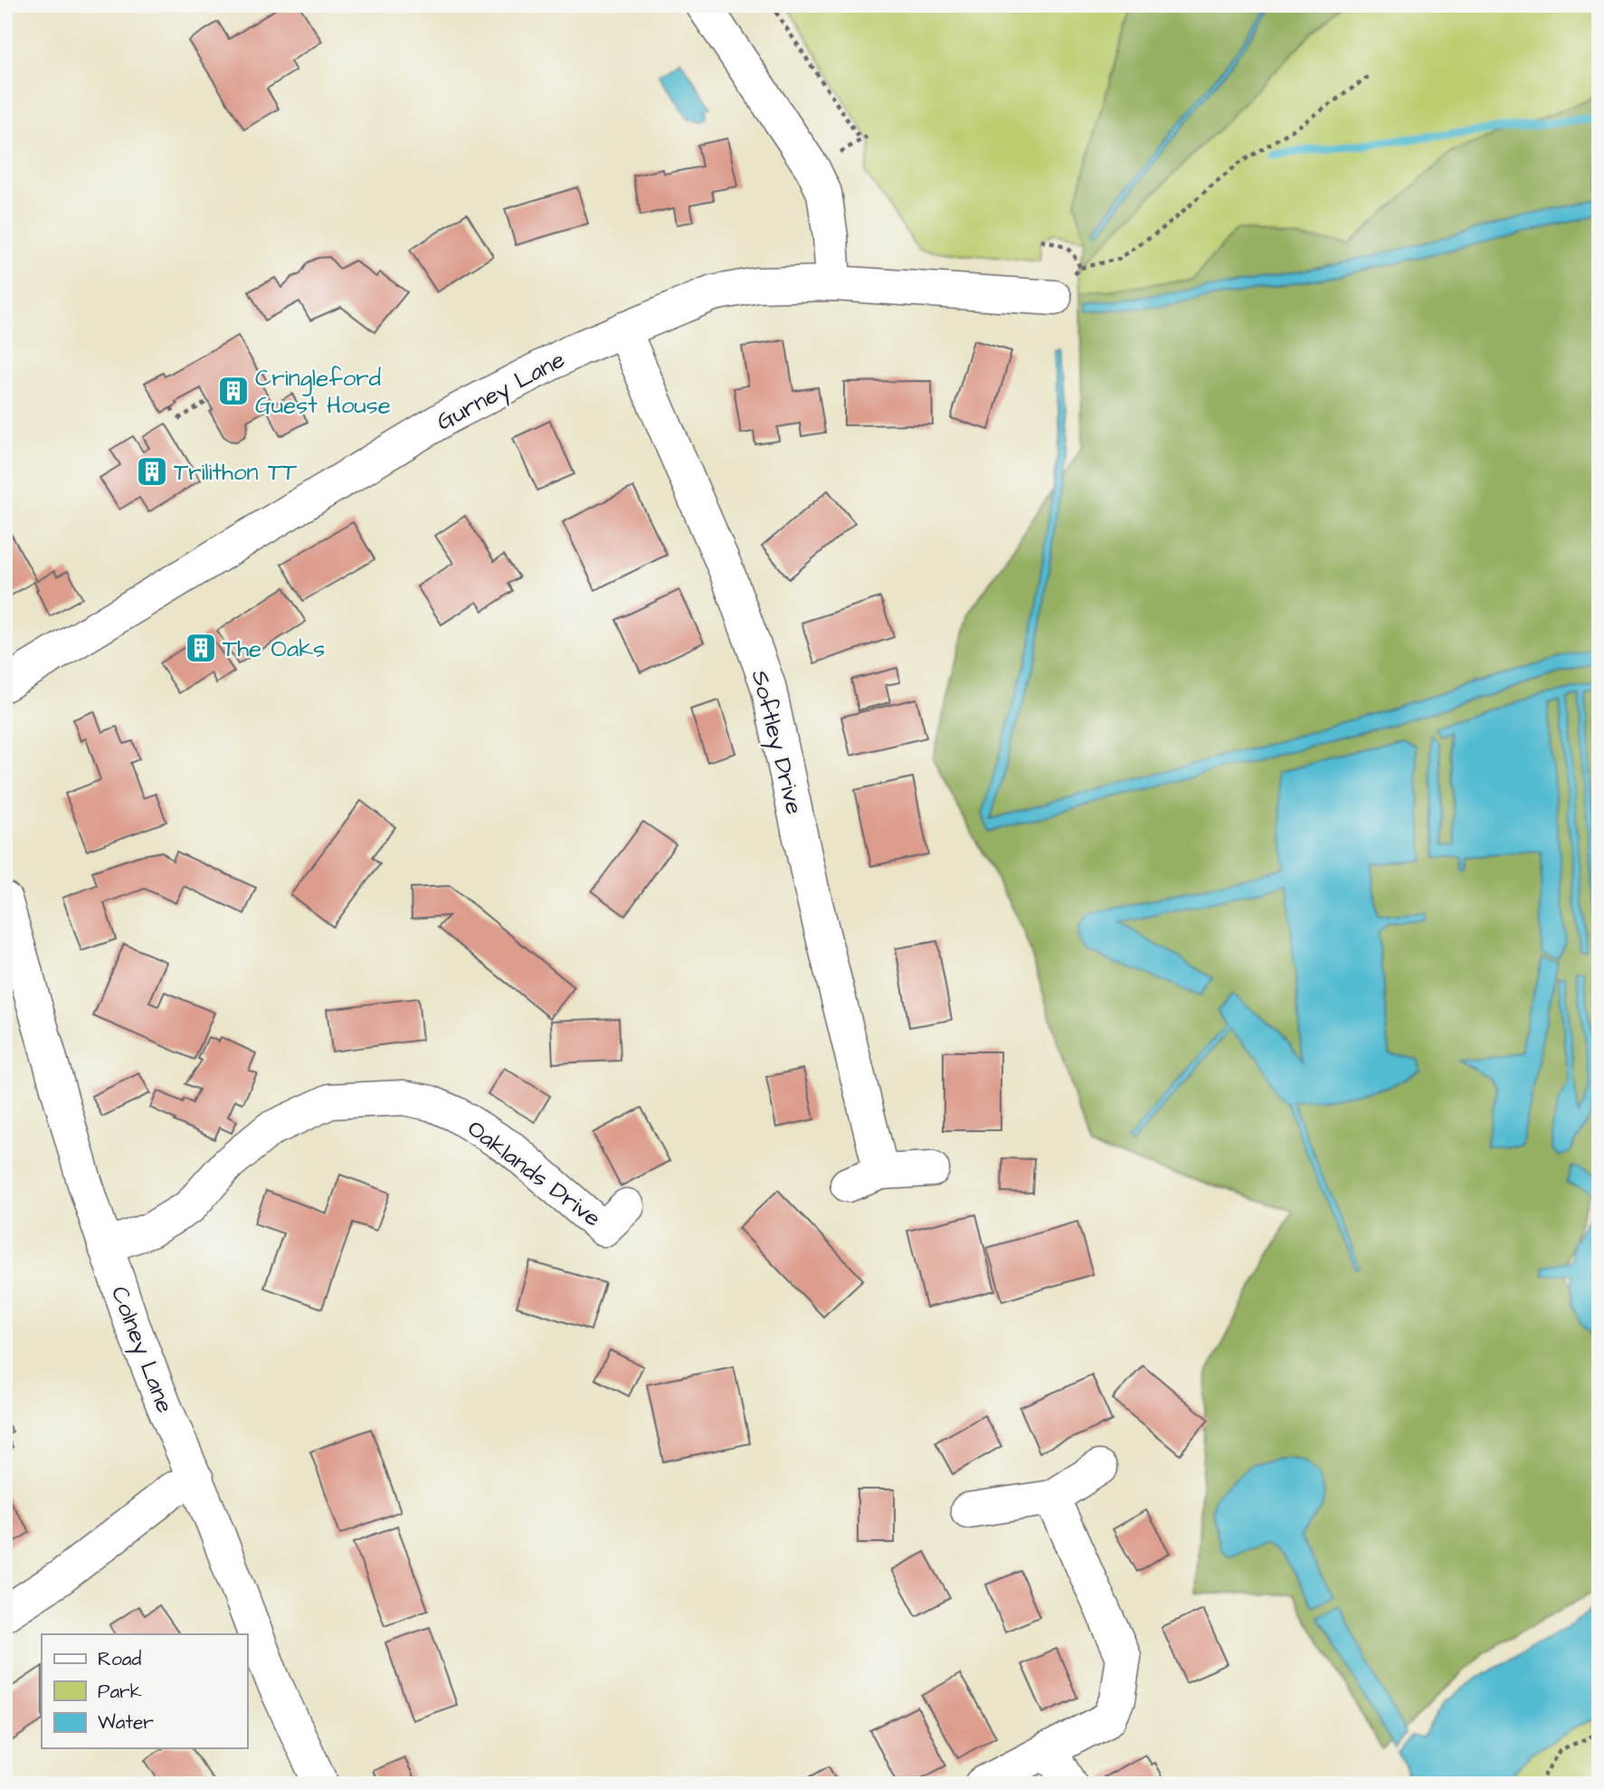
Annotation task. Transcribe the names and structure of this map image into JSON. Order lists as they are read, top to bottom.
{
  "streets": {
    "street": [
      "Gurney Lane",
      "Softley Drive",
      "Oaklands Drive",
      "Colney Lane"
    ]
  },
  "crossings": [
    ["Gurney Lane", "Softley Drive"],
    ["Oaklands Drive", "Colney Lane"]
  ],
  "places": {
    "building": ["Cringleford Guest House", "Trilithon TT", "The Oaks"]
  },
  "legend": ["Road", "Park", "Water"]
}
